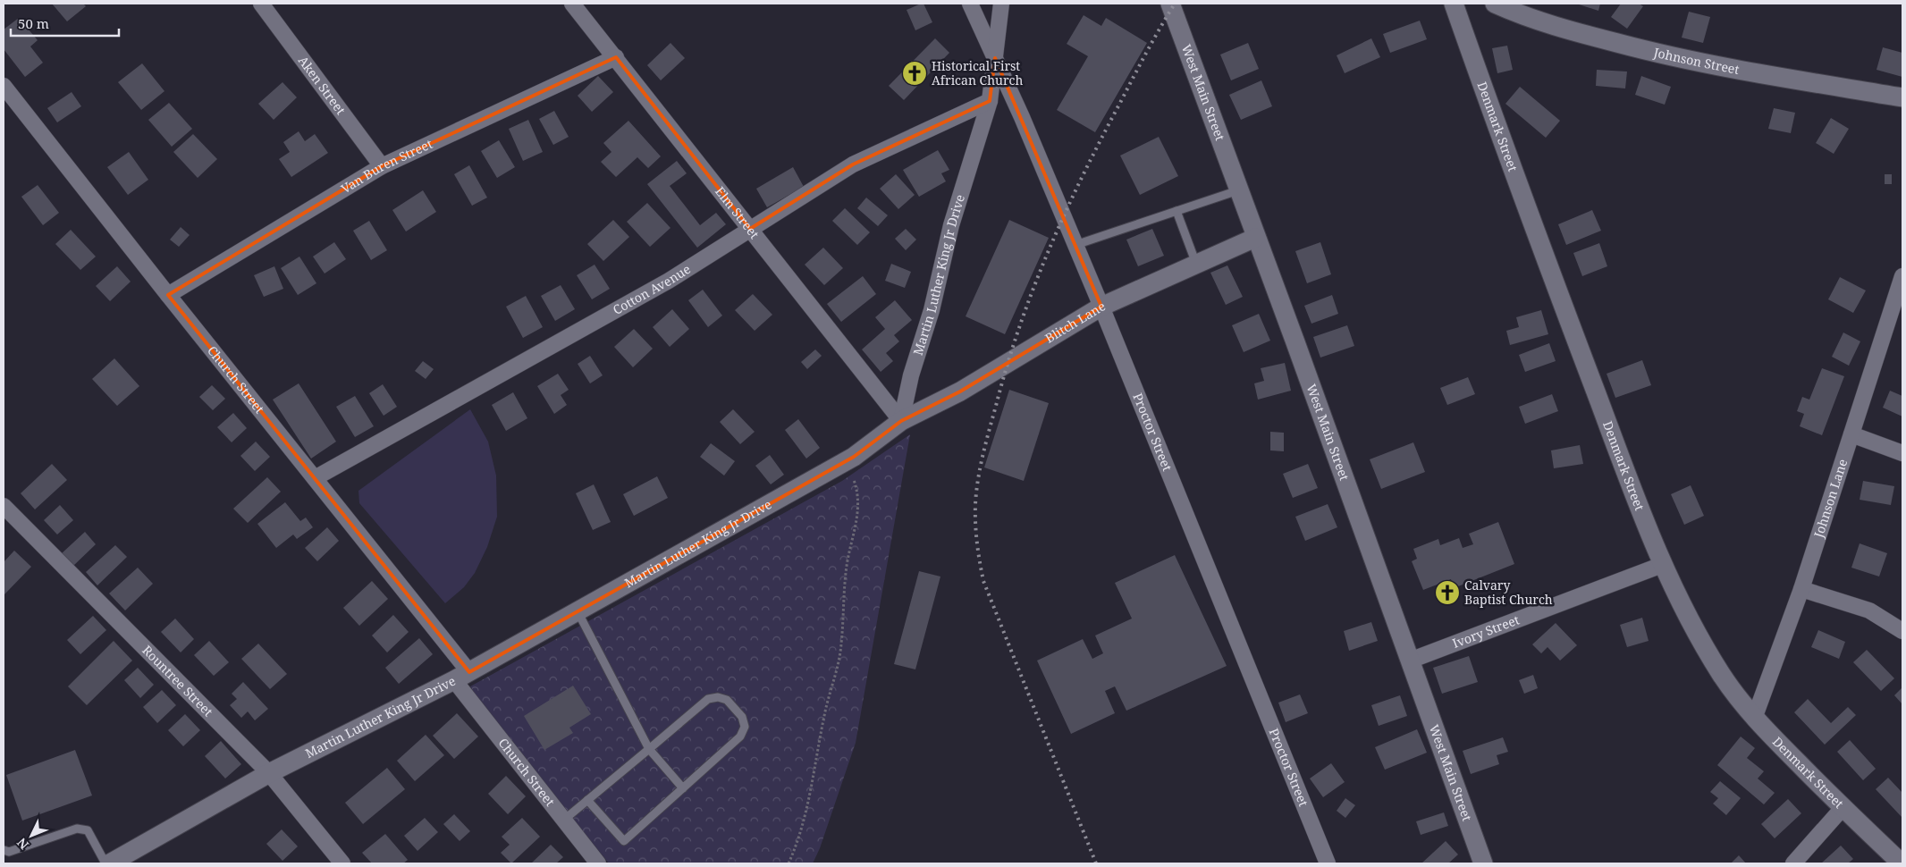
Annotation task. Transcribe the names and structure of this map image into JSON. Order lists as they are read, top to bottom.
{
  "streets": {
    "street": [
      "Johnson Street",
      "Aken Street",
      "West Main Street",
      "Denmark Street",
      "Van Buren Street",
      "Elm Street",
      "Martin Luther King Jr Drive",
      "Cotton Avenue",
      "Blitch Lane",
      "Church Street",
      "Proctor Street",
      "Johnson Lane",
      "Ivory Street",
      "Rountree Street"
    ]
  },
  "crossings": [
    ["Aken Street", "Van Buren Street"],
    ["West Main Street", "Blitch Lane"],
    ["West Main Street", "Ivory Street"],
    ["Denmark Street", "Johnson Lane"],
    ["Denmark Street", "Ivory Street"],
    ["Van Buren Street", "Elm Street"],
    ["Van Buren Street", "Church Street"],
    ["Elm Street", "Martin Luther King Jr Drive"],
    ["Elm Street", "Cotton Avenue"],
    ["Elm Street", "Blitch Lane"],
    ["Martin Luther King Jr Drive", "Cotton Avenue"],
    ["Martin Luther King Jr Drive", "Blitch Lane"],
    ["Martin Luther King Jr Drive", "Church Street"],
    ["Martin Luther King Jr Drive", "Proctor Street"],
    ["Martin Luther King Jr Drive", "Rountree Street"],
    ["Cotton Avenue", "Church Street"],
    ["Blitch Lane", "Proctor Street"]
  ],
  "places": {
    "church": ["Historical First African Church", "Calvary Baptist Church"]
  },
  "scale_bar": "50 m",
  "north": "bottom left"
}
